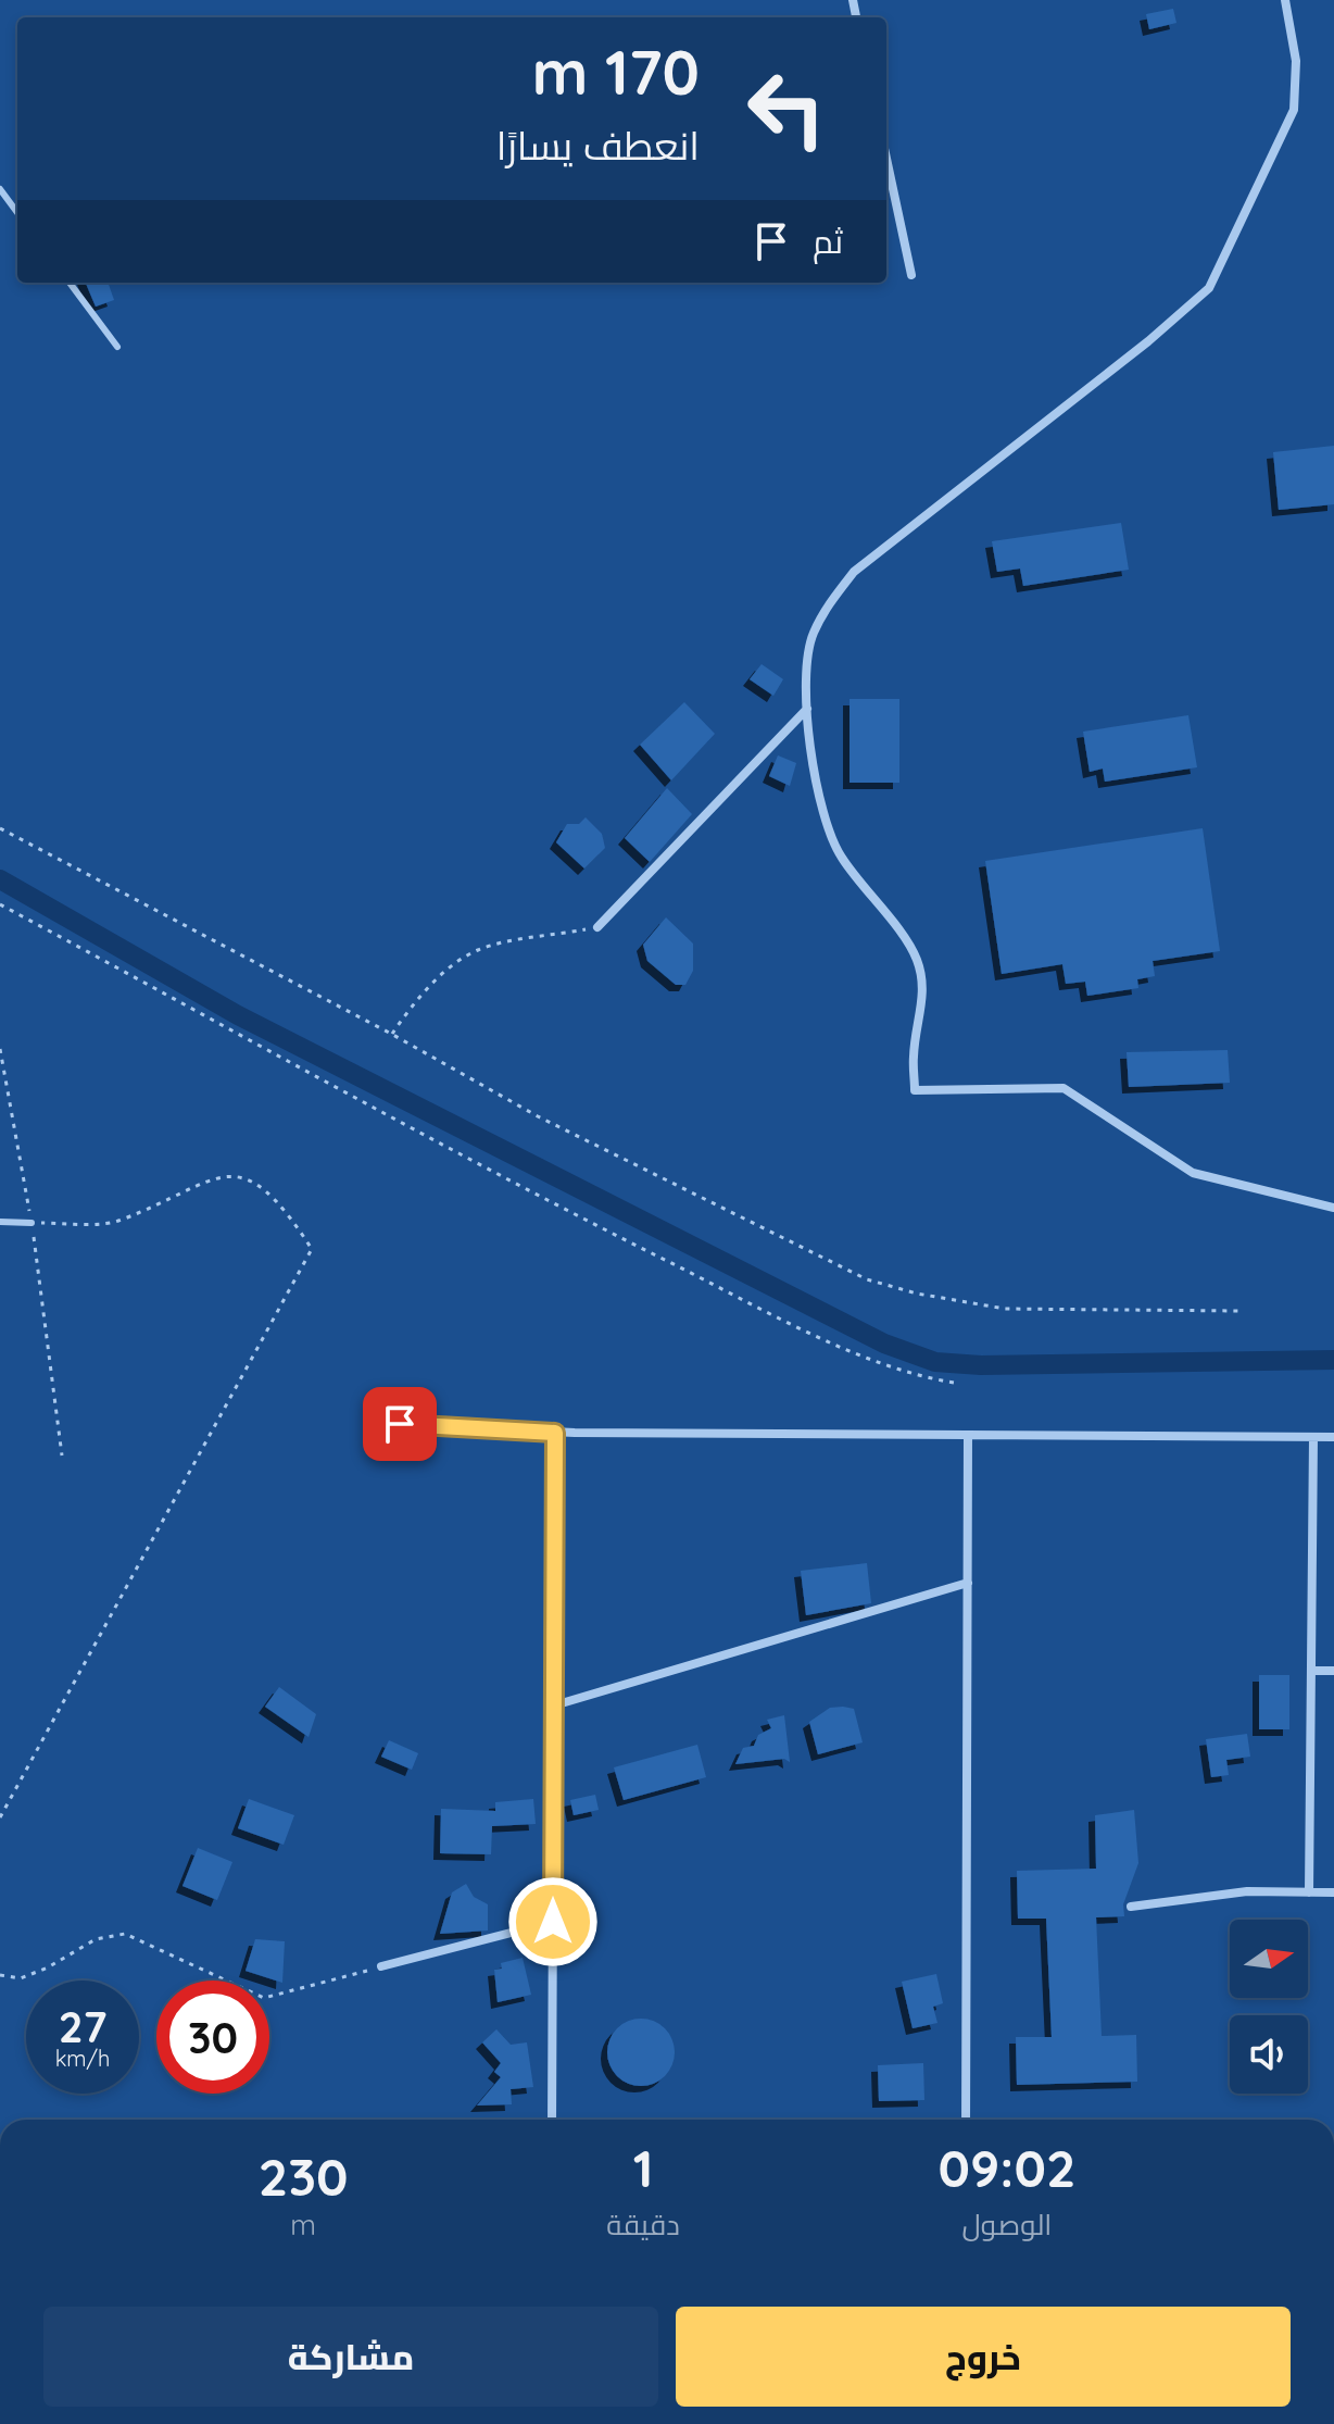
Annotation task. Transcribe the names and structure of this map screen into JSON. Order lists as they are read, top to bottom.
{
  "north": "right",
  "page": {
    "turn": ["170 m", "انعطف يسارًا"],
    "then": "ثم",
    "speed": "27 km/h",
    "limit": "30",
    "eta": [
      "09:02",
      "الوصول",
      "1",
      "دقيقة",
      "230",
      "m"
    ],
    "buttons": ["خروج", "مشاركة"]
  }
}
